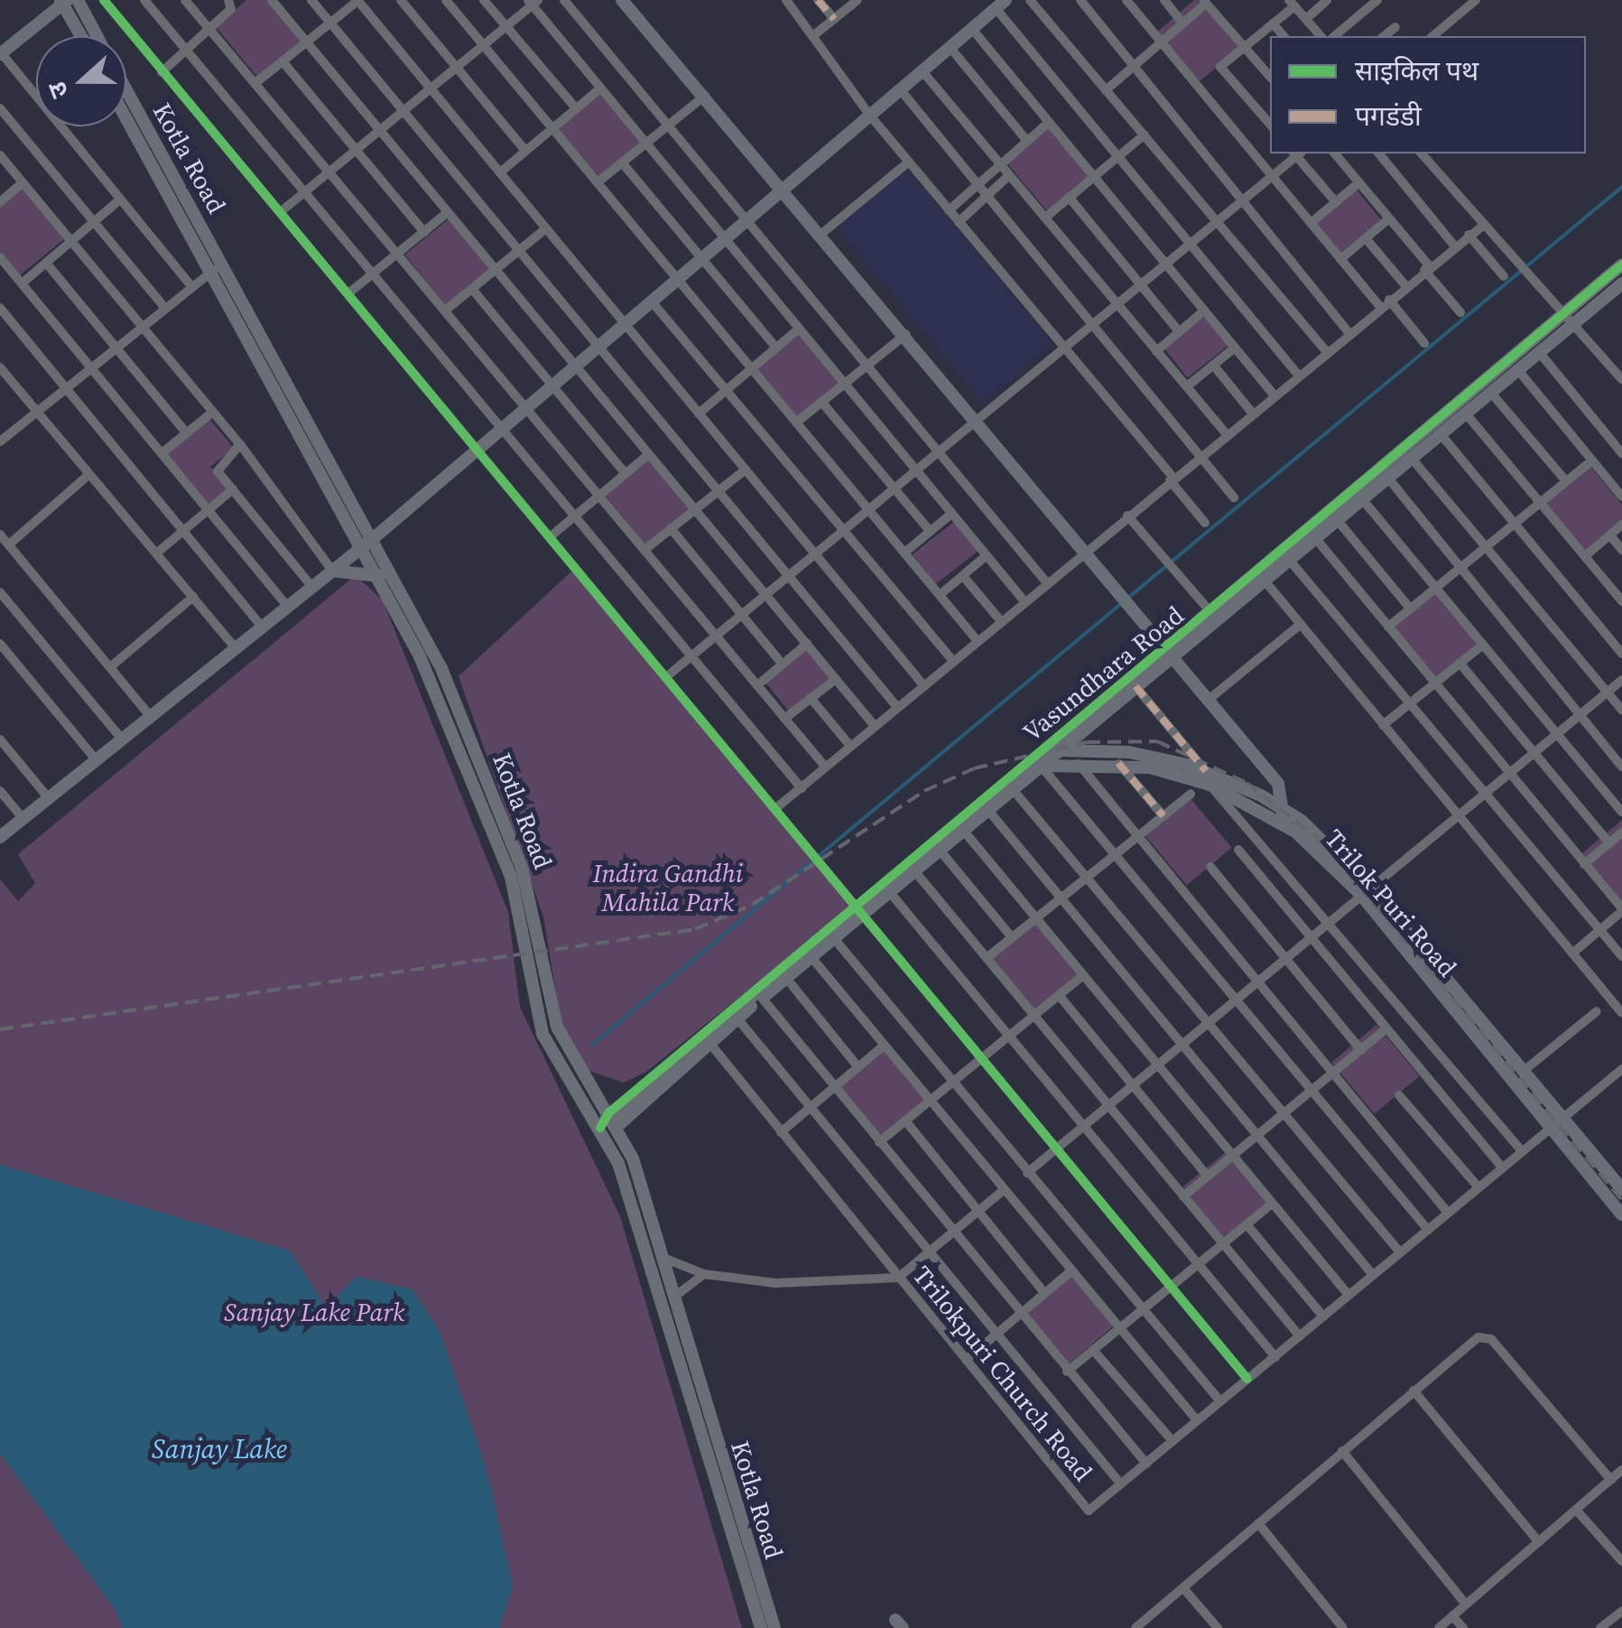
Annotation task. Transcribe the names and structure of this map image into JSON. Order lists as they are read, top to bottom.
{
  "streets": {
    "street": [
      "Kotla Road",
      "Vasundhara Road",
      "Trilok Puri Road",
      "Trilokpuri Church Road"
    ]
  },
  "crossings": [
    ["Kotla Road", "Vasundhara Road"],
    ["Vasundhara Road", "Trilok Puri Road"],
    ["Vasundhara Road", "Trilokpuri Church Road"],
    ["Trilok Puri Road", "Trilokpuri Church Road"]
  ],
  "water": ["Sanjay Lake"],
  "parks": ["Indira Gandhi Mahila Park", "Sanjay Lake Park"],
  "legend": ["साइकिल पथ", "पगडंडी"],
  "north": "left"
}
